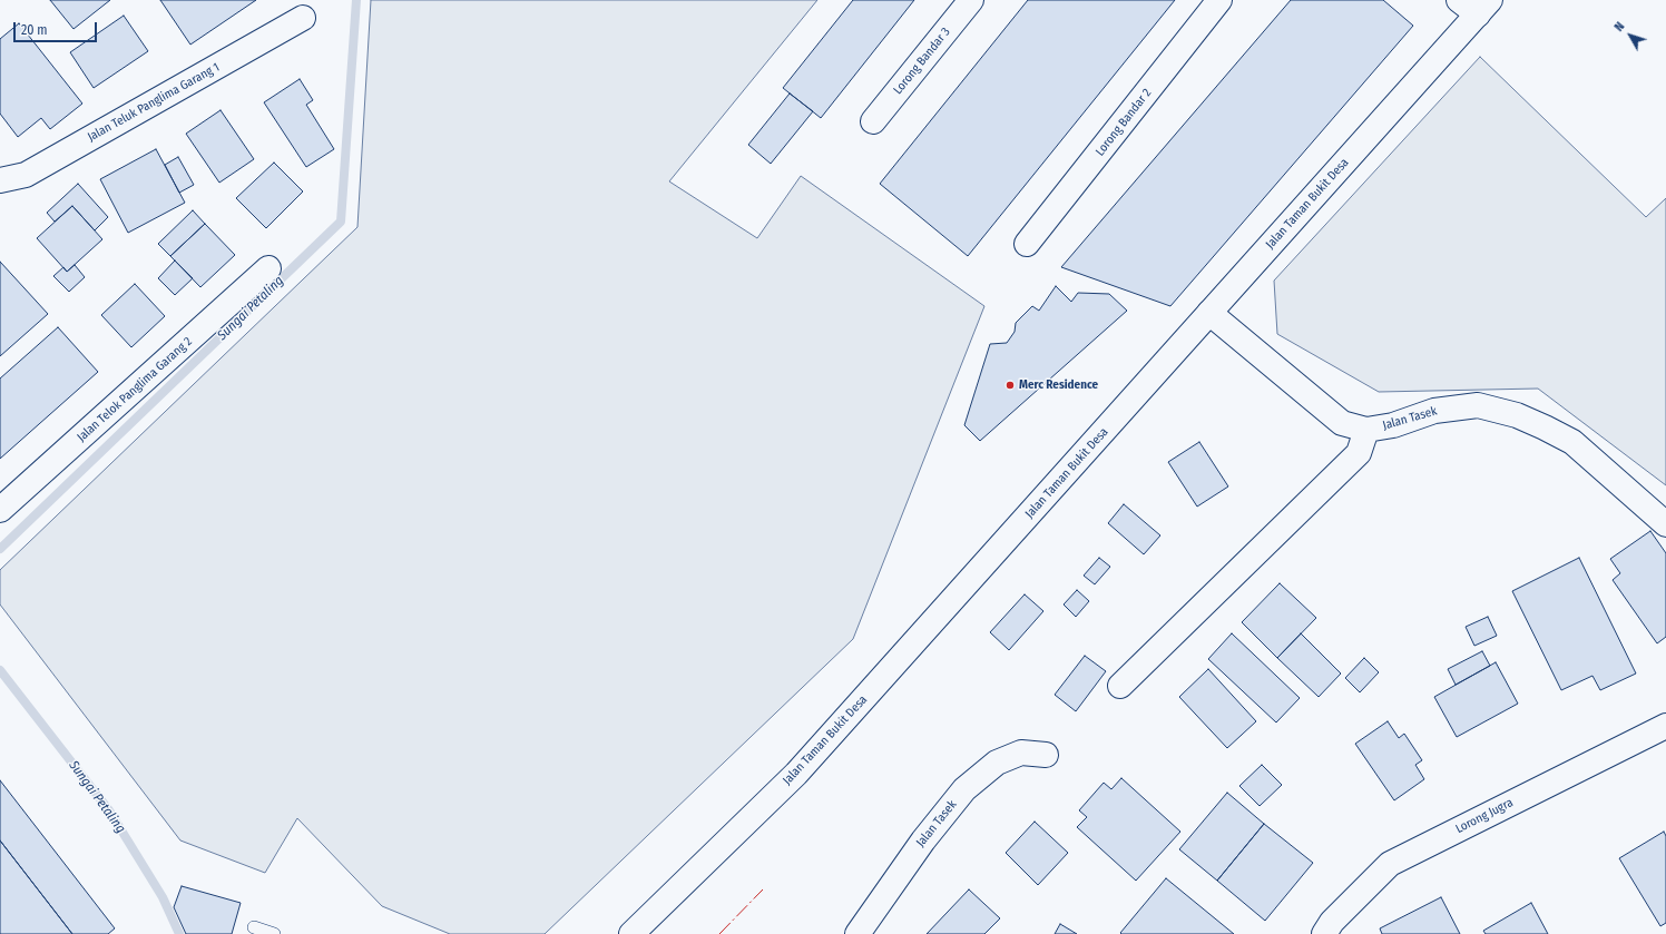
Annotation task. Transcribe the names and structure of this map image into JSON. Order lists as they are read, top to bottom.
{
  "streets": {
    "street": [
      "Lorong Bandar 3",
      "Jalan Teluk Panglima Garang 1",
      "Lorong Bandar 2",
      "Jalan Taman Bukit Desa",
      "Jalan Telok Panglima Garang 2",
      "Jalan Tasek",
      "Lorong Jugra"
    ]
  },
  "crossings": [
    ["Jalan Taman Bukit Desa", "Jalan Tasek"]
  ],
  "water": ["Sungai Petaling"],
  "places": ["Merc Residence"],
  "scale_bar": "20 m",
  "north": "top left"
}
